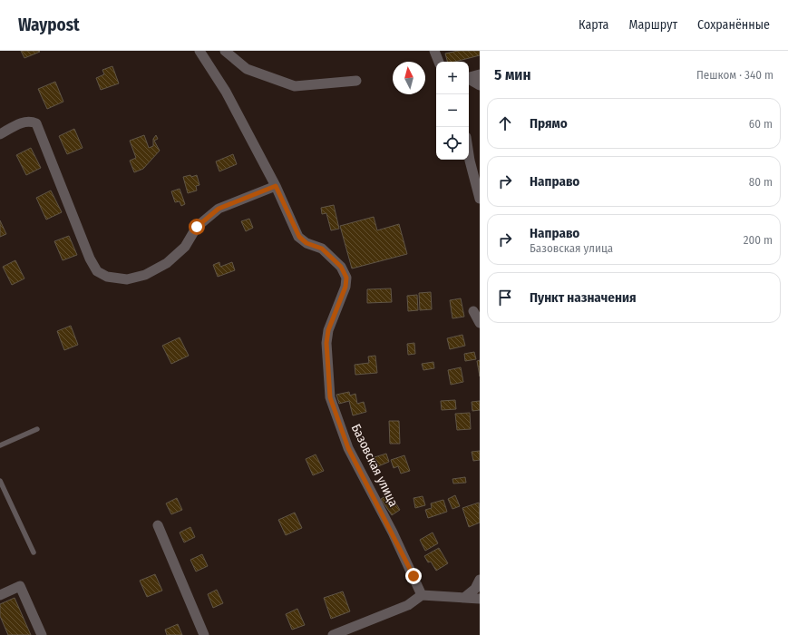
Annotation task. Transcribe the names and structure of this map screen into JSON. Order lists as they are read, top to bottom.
{
  "streets": {
    "street": ["Базовская улица"]
  },
  "north": "top",
  "page": {
    "header": "Waypost",
    "nav": ["Карта", "Маршрут", "Сохранённые"],
    "heading": ["5 мин", "Пешком · 340 m"],
    "map_buttons": ["+", "−"],
    "list": [
      ["Прямо", "60 m"],
      ["Направо", "80 m"],
      ["Направо", "Базовская улица", "200 m"],
      "Пункт назначения"
    ]
  }
}
